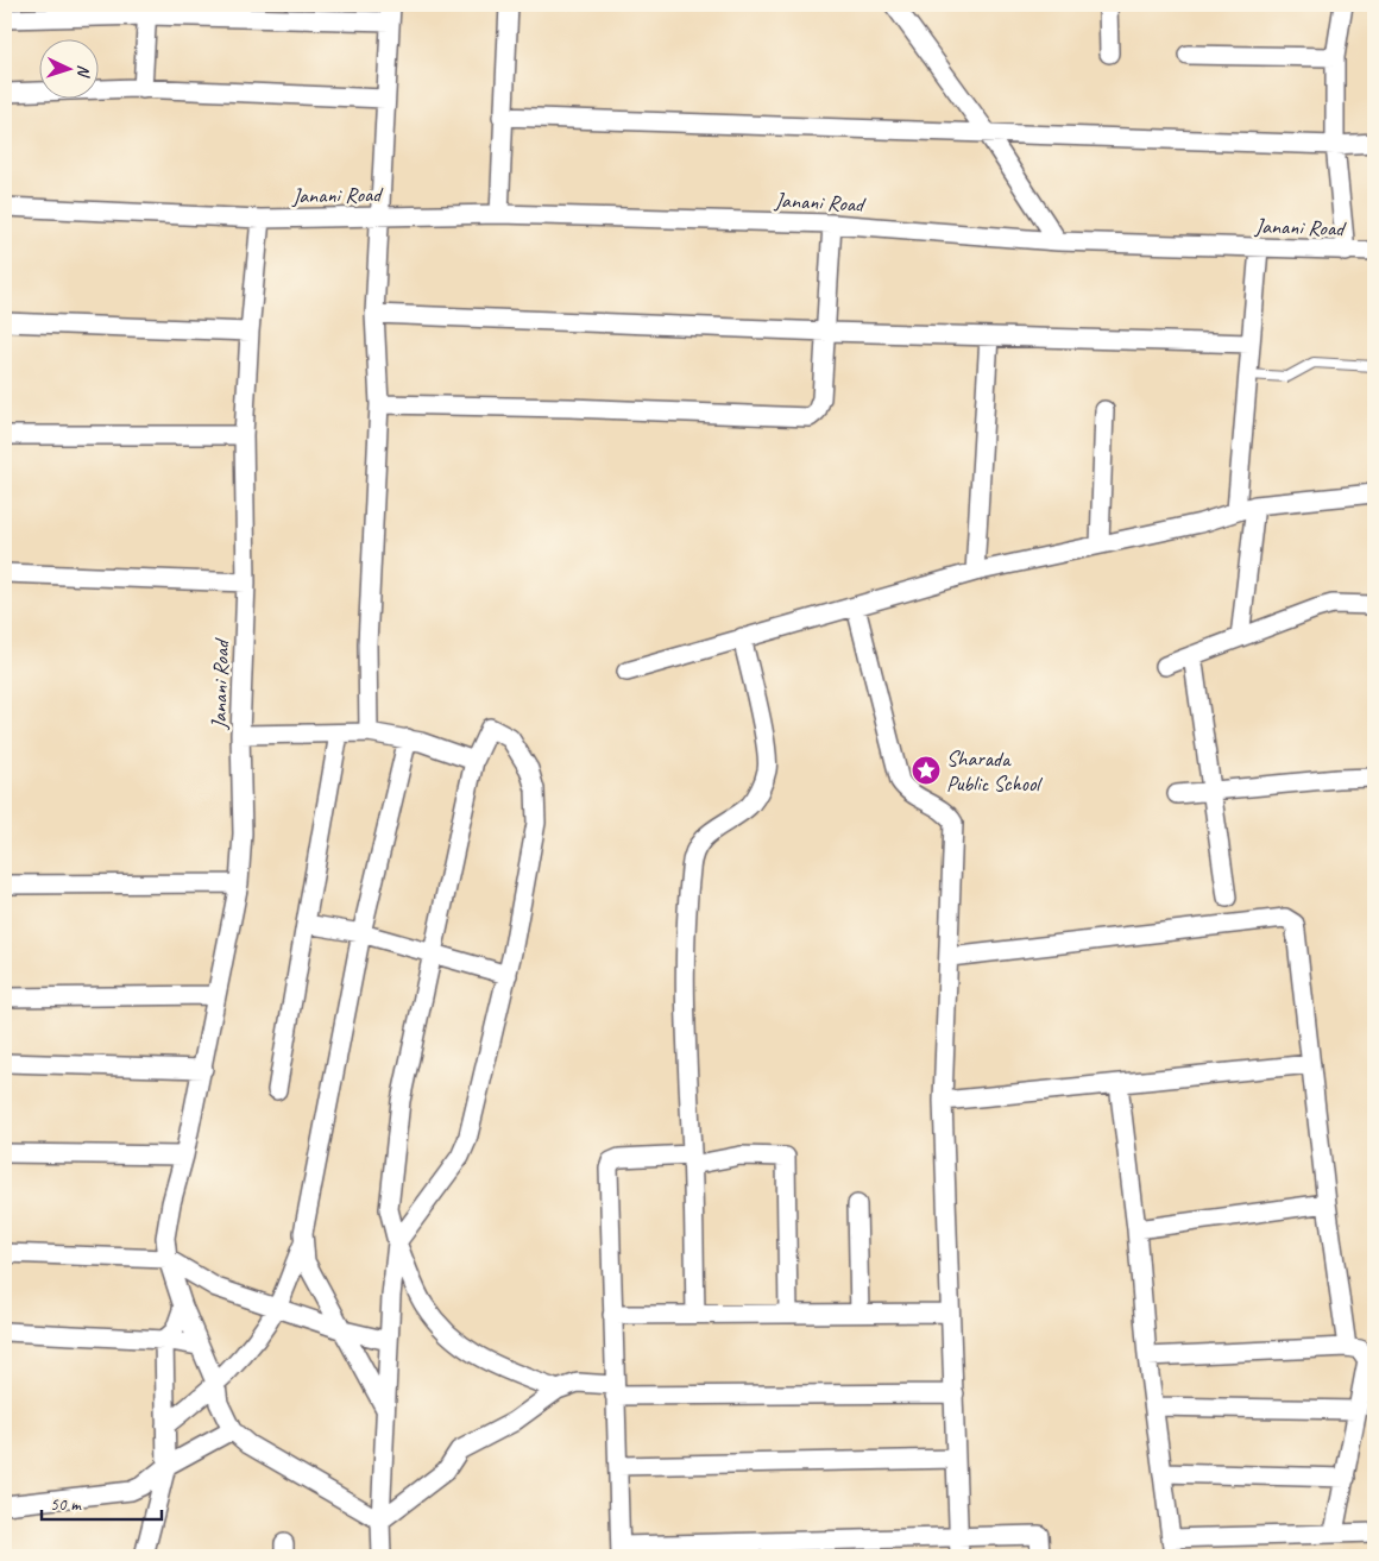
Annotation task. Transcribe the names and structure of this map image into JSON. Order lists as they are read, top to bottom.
{
  "streets": {
    "street": ["Janani Road"]
  },
  "places": {
    "place": ["Sharada Public School"]
  },
  "scale_bar": "50 m",
  "north": "right"
}
